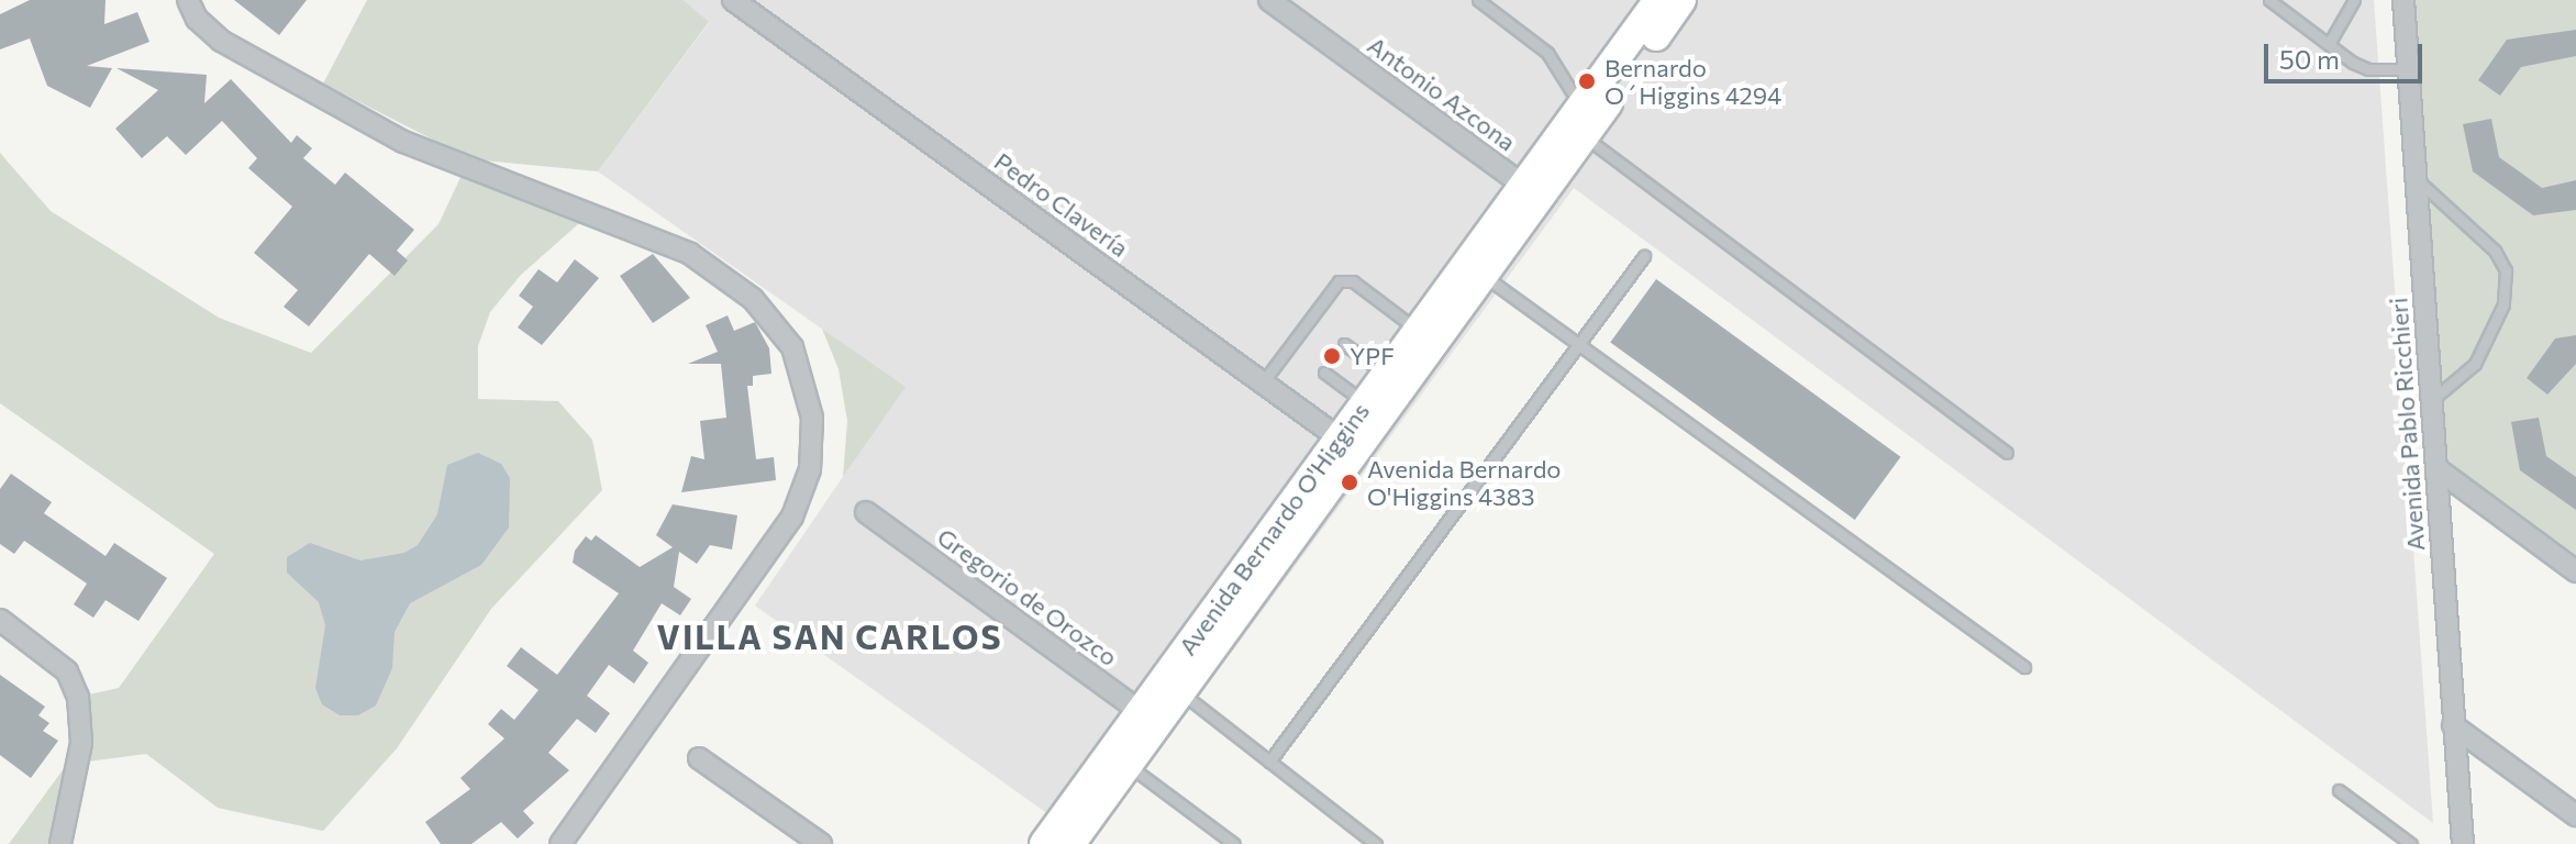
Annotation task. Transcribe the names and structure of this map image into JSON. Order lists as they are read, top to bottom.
{
  "streets": {
    "main road": ["Avenida Bernardo O'Higgins"],
    "street": [
      "Antonio Azcona",
      "Pedro Clavería",
      "Avenida Pablo Ricchieri",
      "Gregorio de Orozco"
    ]
  },
  "crossings": [
    ["Antonio Azcona", "Avenida Bernardo O'Higgins"],
    ["Pedro Clavería", "Avenida Bernardo O'Higgins"],
    ["Avenida Bernardo O'Higgins", "Gregorio de Orozco"]
  ],
  "districts": ["VILLA SAN CARLOS"],
  "places": ["Bernardo O´Higgins 4294", "YPF", "Avenida Bernardo O'Higgins 4383"],
  "scale_bar": "50 m"
}
